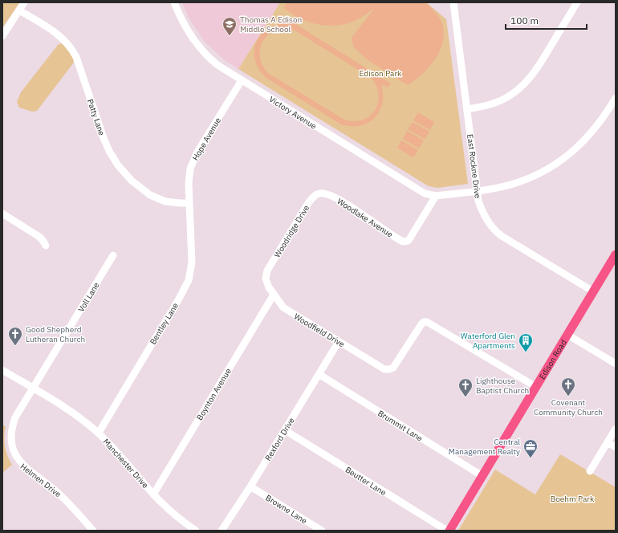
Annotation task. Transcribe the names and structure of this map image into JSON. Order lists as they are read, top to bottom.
{
  "streets": {
    "main road": ["Edison Road"],
    "street": [
      "Victory Avenue",
      "Patty Lane",
      "Hope Avenue",
      "East Rockne Drive",
      "Woodlake Avenue",
      "Woodridge Drive",
      "Voll Lane",
      "Bentley Lane",
      "Woodfield Drive",
      "Boynton Avenue",
      "Brummit Lane",
      "Rexford Drive",
      "Manchester Drive",
      "Helmen Drive",
      "Beutter Lane",
      "Browne Lane"
    ]
  },
  "crossings": [
    ["Victory Avenue", "Hope Avenue"],
    ["Victory Avenue", "Woodlake Avenue"],
    ["Patty Lane", "Hope Avenue"],
    ["Patty Lane", "Bentley Lane"],
    ["Hope Avenue", "Bentley Lane"],
    ["East Rockne Drive", "Edison Road"],
    ["Woodlake Avenue", "Woodridge Drive"],
    ["Woodridge Drive", "Woodfield Drive"],
    ["Voll Lane", "Manchester Drive"],
    ["Voll Lane", "Helmen Drive"],
    ["Bentley Lane", "Manchester Drive"],
    ["Woodfield Drive", "Edison Road"],
    ["Woodfield Drive", "Boynton Avenue"],
    ["Edison Road", "Brummit Lane"],
    ["Edison Road", "Beutter Lane"],
    ["Boynton Avenue", "Manchester Drive"],
    ["Brummit Lane", "Rexford Drive"],
    ["Rexford Drive", "Beutter Lane"],
    ["Rexford Drive", "Browne Lane"],
    ["Manchester Drive", "Helmen Drive"]
  ],
  "parks": ["Edison Park", "Boehm Park"],
  "places": {
    "school or university": ["Thomas A Edison Middle School"],
    "church": ["Good Shepherd Lutheran Church", "Covenant Community Church", "Lighthouse Baptist Church"],
    "building": ["Waterford Glen Apartments"],
    "office": ["Central Management Realty"]
  },
  "scale_bar": "100 m"
}
